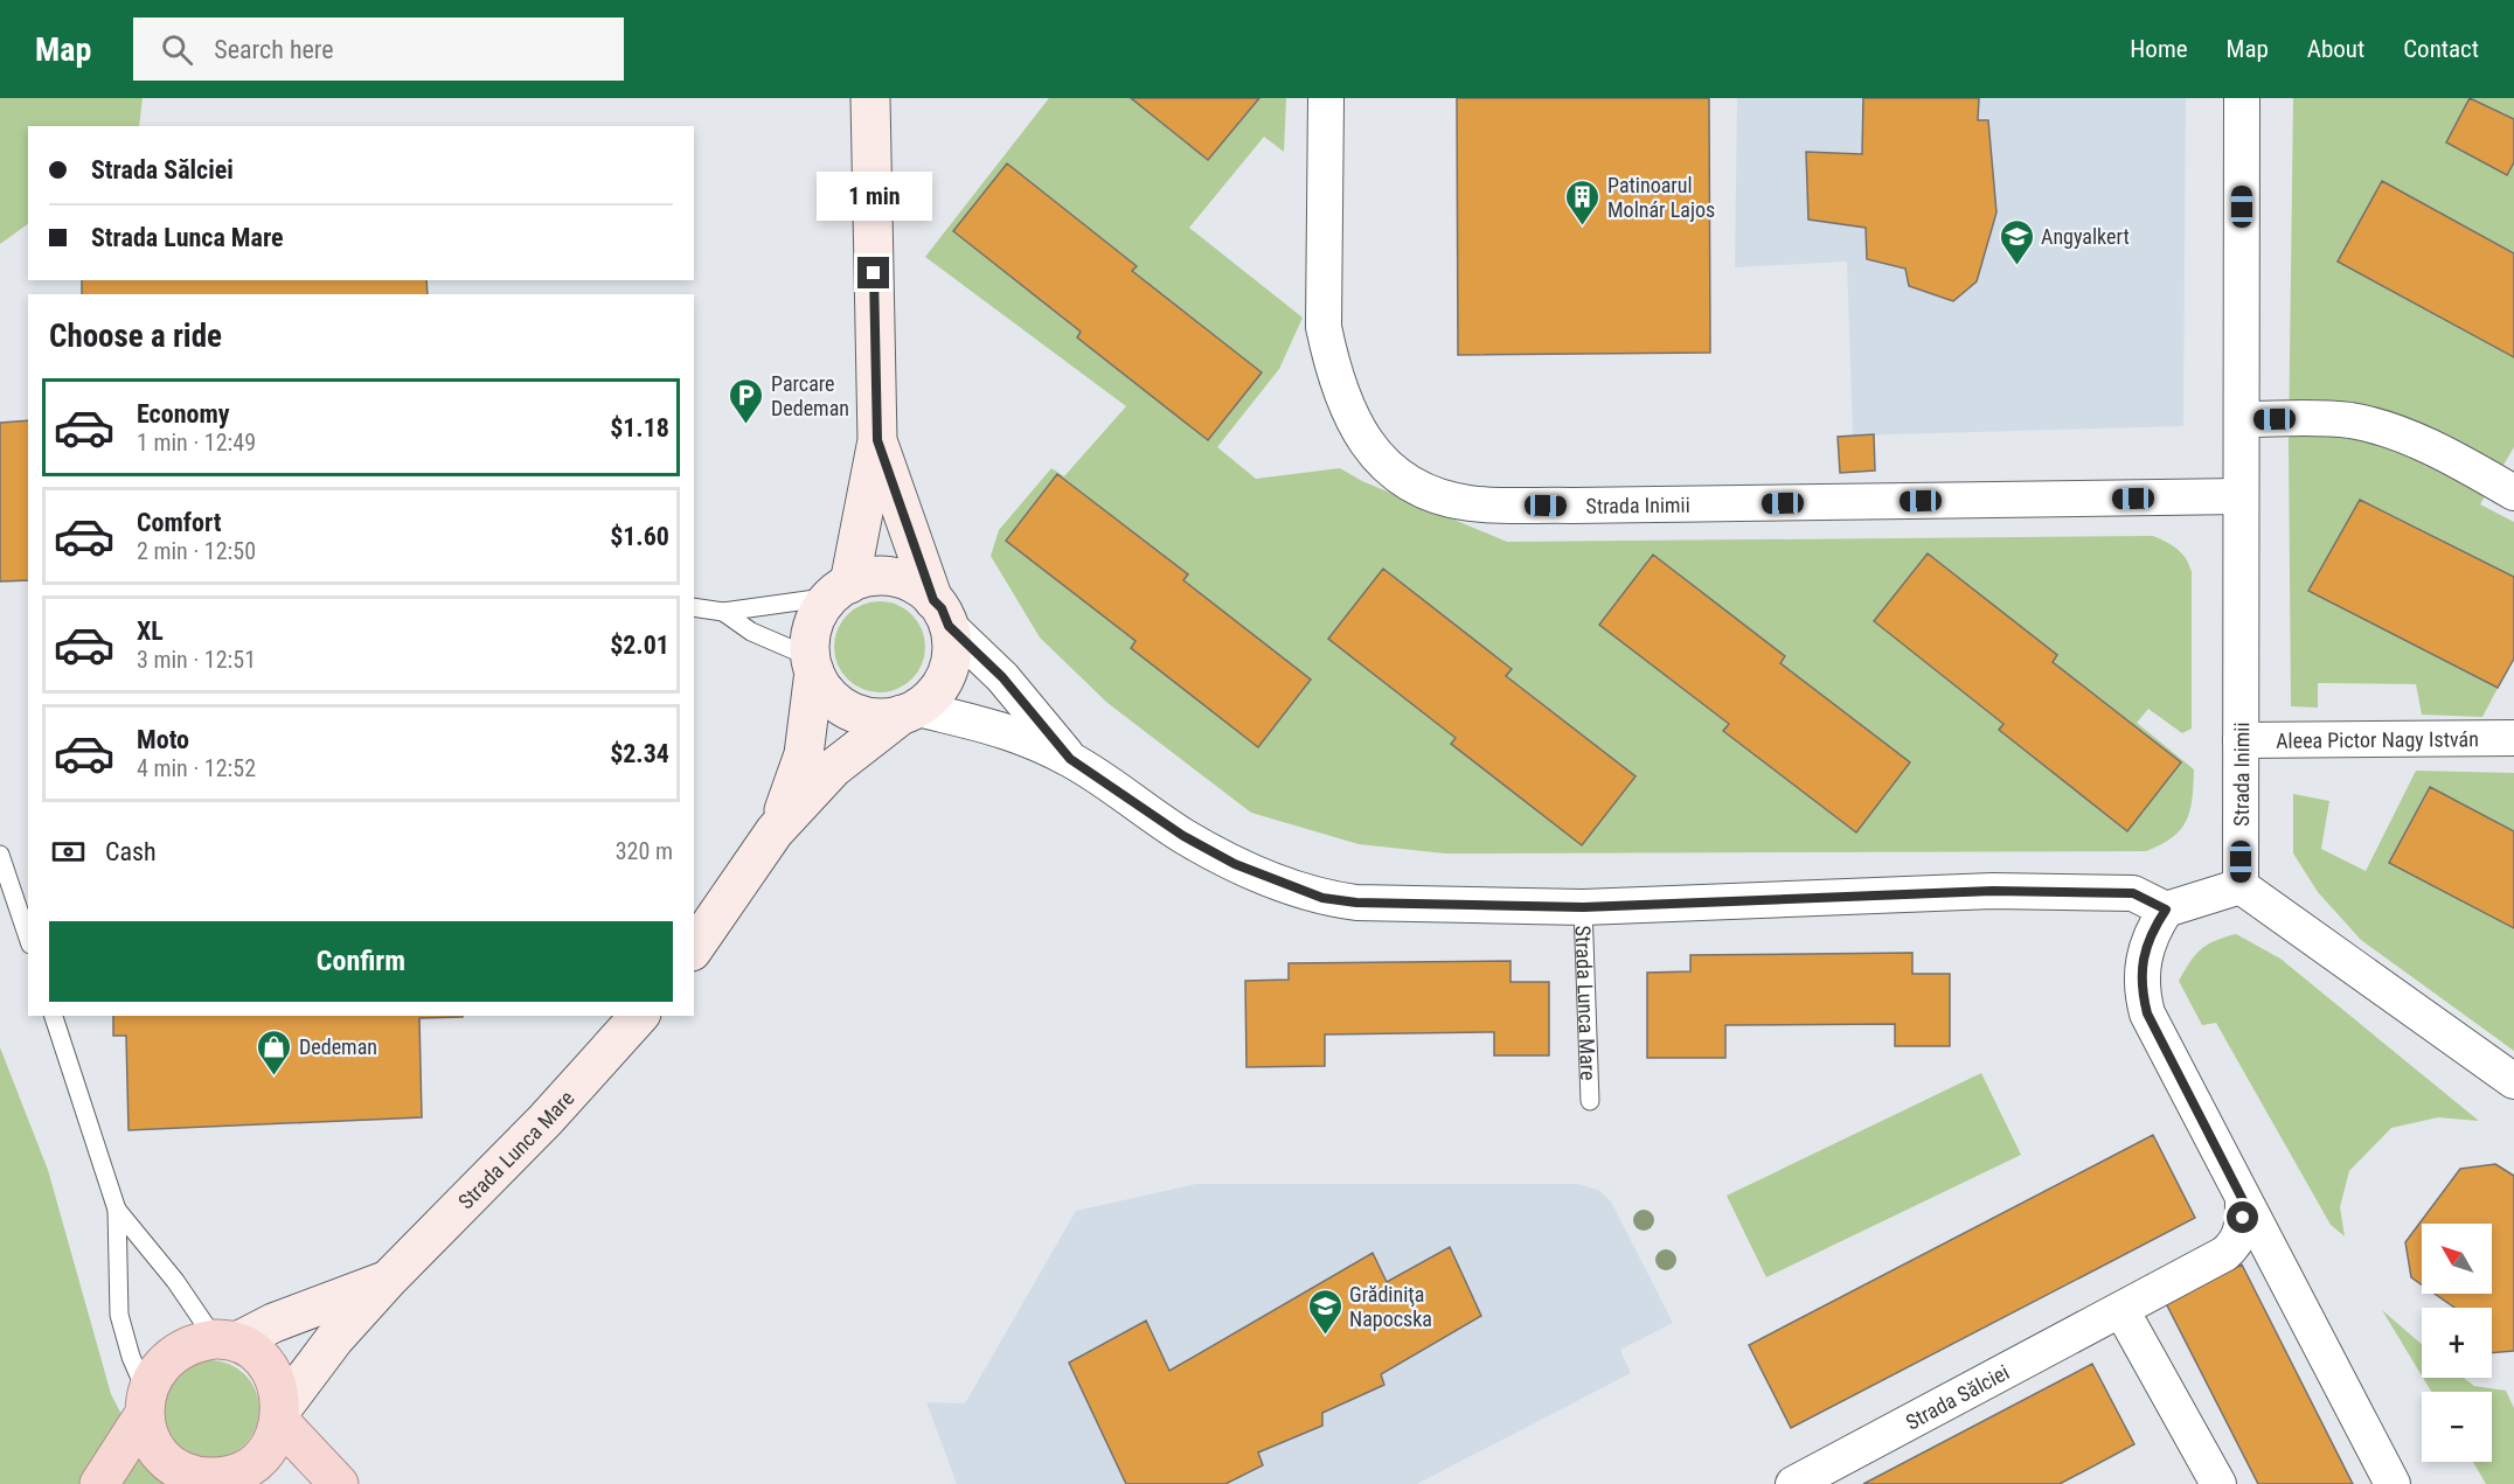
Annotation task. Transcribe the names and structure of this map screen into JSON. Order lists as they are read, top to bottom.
{
  "streets": {
    "main road": ["Strada Lunca Mare"],
    "street": ["Strada Inimii", "Aleea Pictor Nagy István", "Strada Sălciei"]
  },
  "crossings": [
    ["Strada Inimii", "Aleea Pictor Nagy István"]
  ],
  "places": {
    "building": ["Patinoarul Molnár Lajos"],
    "school or university": ["Angyalkert", "Grădiniţa Napocska"],
    "parking": ["Parcare Dedeman"],
    "shop": ["Dedeman"]
  },
  "north": "top left",
  "page": {
    "header": "Map",
    "search": "Search here",
    "nav": [
      "Home",
      "Map",
      "About",
      "Contact"
    ],
    "banner": ["Strada Sălciei", "Strada Lunca Mare"],
    "bubble": "1 min",
    "heading": "Choose a ride",
    "list": [
      {
        "name": "Economy",
        "note": "1 min · 12:49",
        "value": "$1.18"
      },
      {
        "name": "Comfort",
        "note": "2 min · 12:50",
        "value": "$1.60"
      },
      {
        "name": "XL",
        "note": "3 min · 12:51",
        "value": "$2.01"
      },
      {
        "name": "Moto",
        "note": "4 min · 12:52",
        "value": "$2.34"
      }
    ],
    "pay": ["Cash", "320 m"],
    "buttons": "Confirm",
    "map_buttons": ["+", "−"]
  }
}
